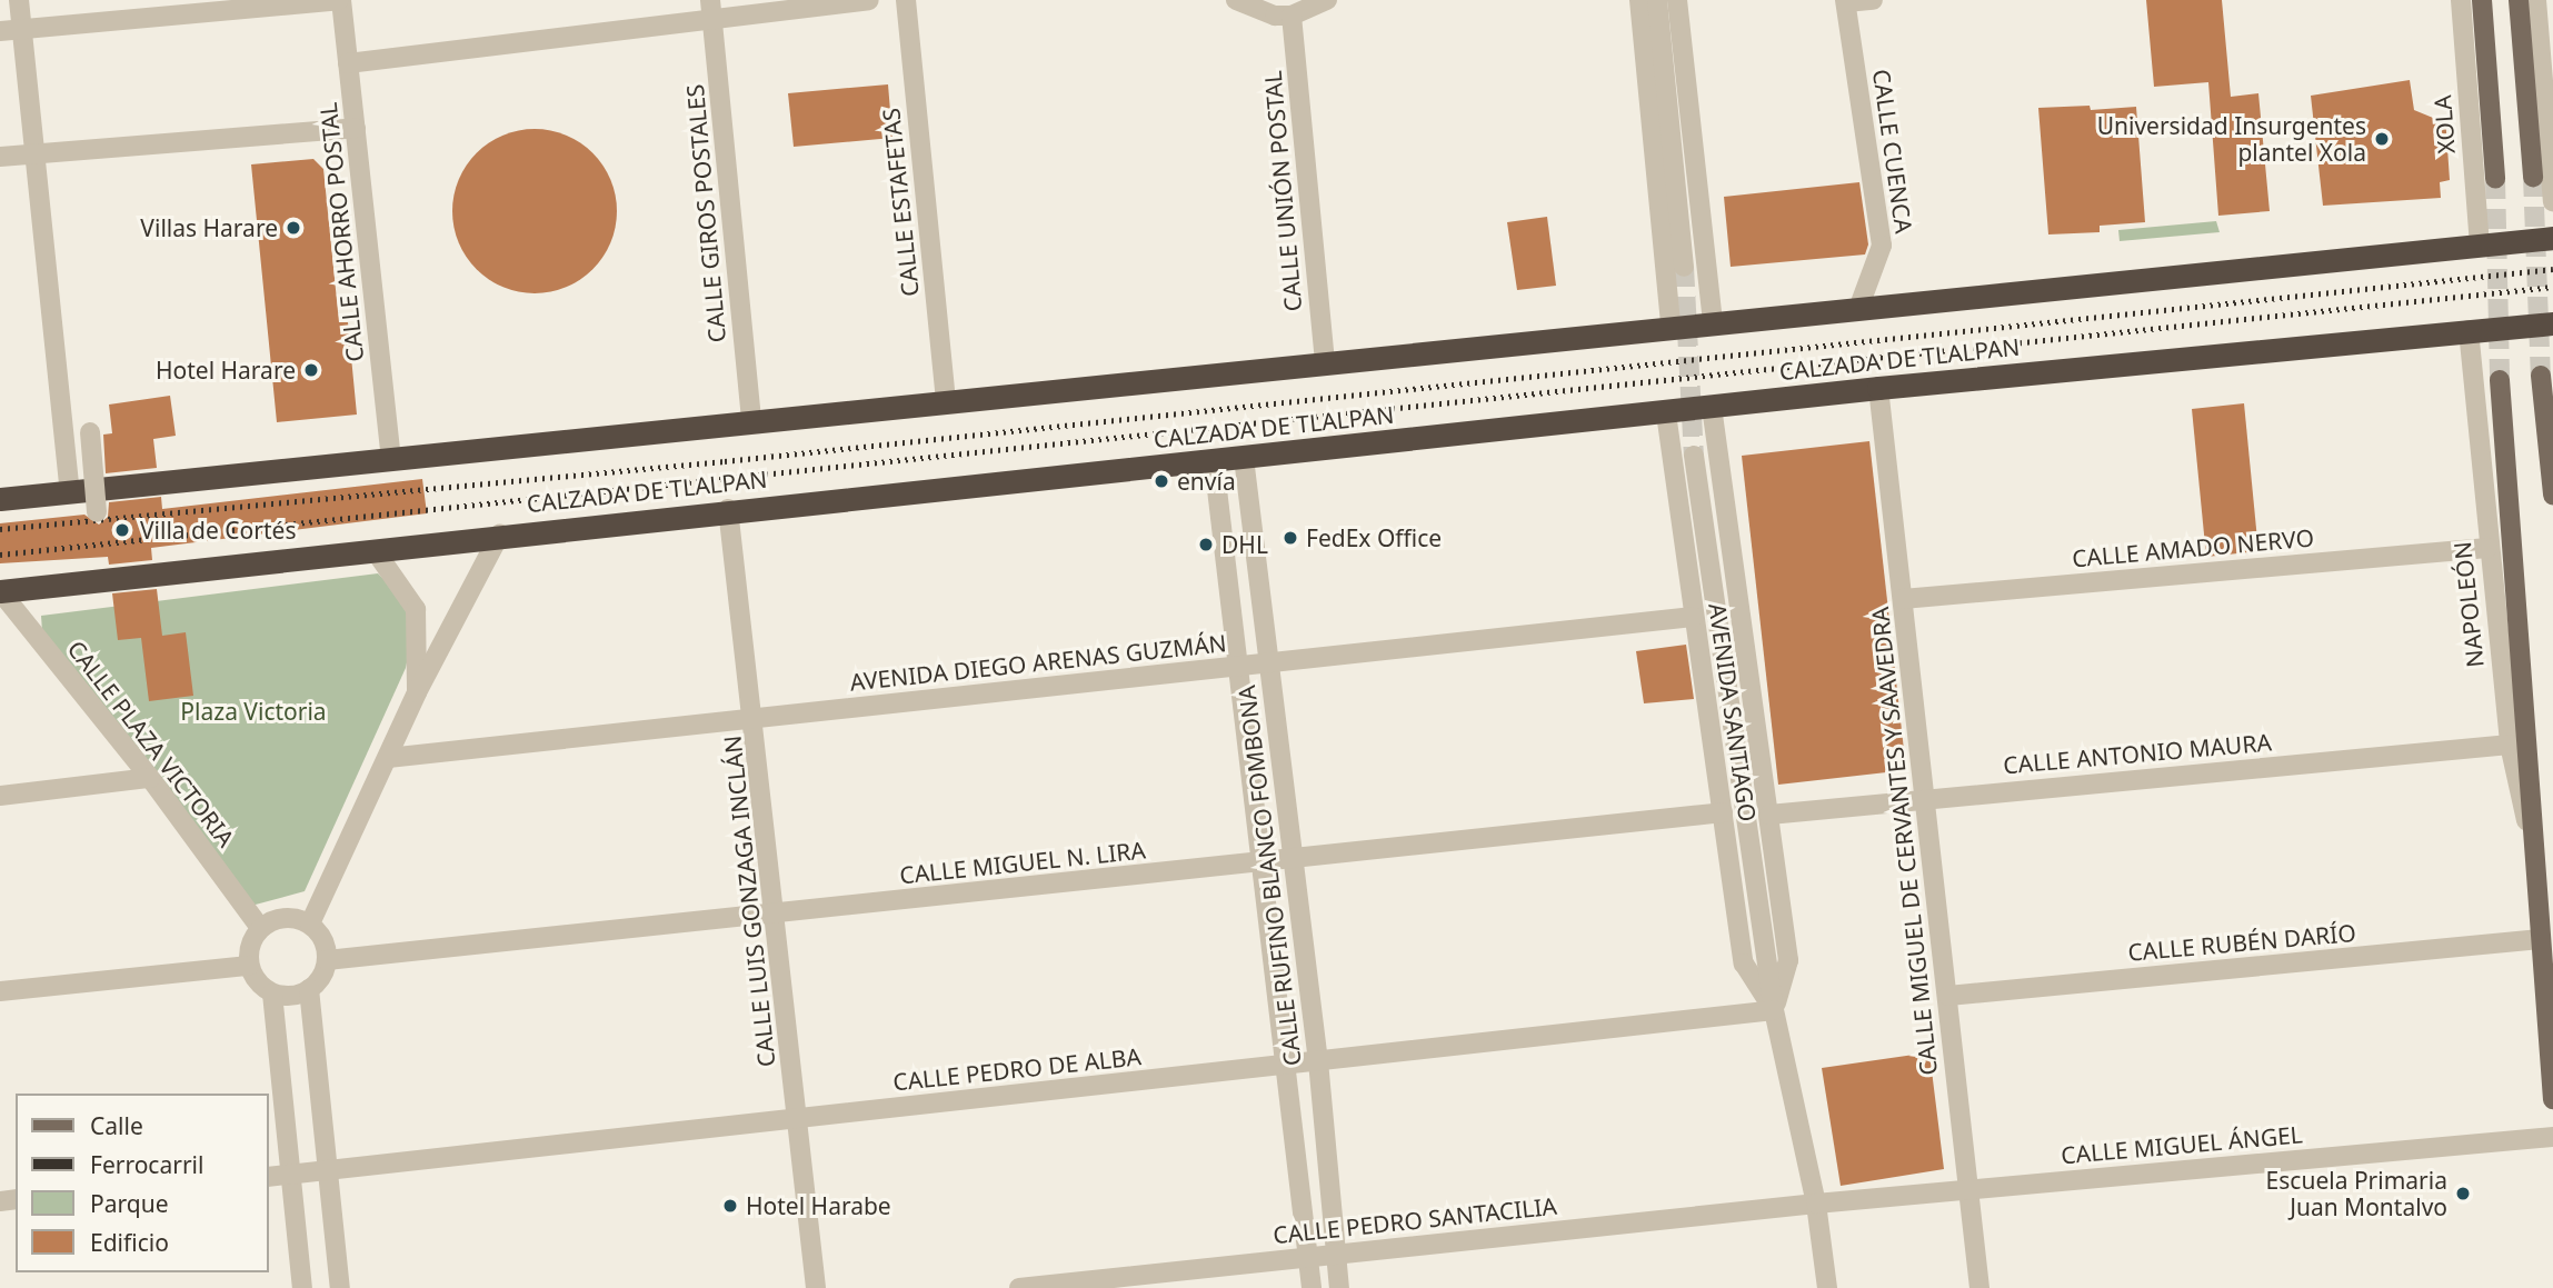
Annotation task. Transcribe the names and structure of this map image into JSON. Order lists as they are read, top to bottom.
{
  "streets": {
    "highway": ["CALZADA DE TLALPAN"],
    "main road": ["XOLA", "NAPOLEÓN"],
    "street": [
      "CALLE CUENCA",
      "CALLE UNIÓN POSTAL",
      "CALLE ESTAFETAS",
      "CALLE GIROS POSTALES",
      "CALLE AHORRO POSTAL",
      "CALLE AMADO NERVO",
      "AVENIDA DIEGO ARENAS GUZMÁN",
      "AVENIDA SANTIAGO",
      "CALLE PLAZA VICTORIA",
      "CALLE ANTONIO MAURA",
      "CALLE MIGUEL DE CERVANTES Y SAAVEDRA",
      "CALLE MIGUEL N. LIRA",
      "CALLE RUFINO BLANCO FOMBONA",
      "CALLE LUIS GONZAGA INCLÁN",
      "CALLE RUBÉN DARÍO",
      "CALLE PEDRO DE ALBA",
      "CALLE MIGUEL ÁNGEL",
      "CALLE PEDRO SANTACILIA"
    ]
  },
  "crossings": [
    ["CALZADA DE TLALPAN", "NAPOLEÓN"],
    ["CALZADA DE TLALPAN", "AVENIDA SANTIAGO"],
    ["CALZADA DE TLALPAN", "CALLE PLAZA VICTORIA"],
    ["CALZADA DE TLALPAN", "CALLE MIGUEL DE CERVANTES Y SAAVEDRA"],
    ["CALZADA DE TLALPAN", "CALLE RUFINO BLANCO FOMBONA"],
    ["CALZADA DE TLALPAN", "CALLE LUIS GONZAGA INCLÁN"],
    ["CALLE AMADO NERVO", "NAPOLEÓN"],
    ["CALLE AMADO NERVO", "CALLE MIGUEL DE CERVANTES Y SAAVEDRA"],
    ["NAPOLEÓN", "CALLE ANTONIO MAURA"],
    ["NAPOLEÓN", "CALLE RUBÉN DARÍO"],
    ["AVENIDA DIEGO ARENAS GUZMÁN", "AVENIDA SANTIAGO"],
    ["AVENIDA DIEGO ARENAS GUZMÁN", "CALLE RUFINO BLANCO FOMBONA"],
    ["AVENIDA DIEGO ARENAS GUZMÁN", "CALLE LUIS GONZAGA INCLÁN"],
    ["AVENIDA SANTIAGO", "CALLE ANTONIO MAURA"],
    ["AVENIDA SANTIAGO", "CALLE MIGUEL N. LIRA"],
    ["AVENIDA SANTIAGO", "CALLE PEDRO DE ALBA"],
    ["AVENIDA SANTIAGO", "CALLE MIGUEL ÁNGEL"],
    ["AVENIDA SANTIAGO", "CALLE PEDRO SANTACILIA"],
    ["CALLE PLAZA VICTORIA", "CALLE MIGUEL N. LIRA"],
    ["CALLE ANTONIO MAURA", "CALLE MIGUEL DE CERVANTES Y SAAVEDRA"],
    ["CALLE MIGUEL DE CERVANTES Y SAAVEDRA", "CALLE RUBÉN DARÍO"],
    ["CALLE MIGUEL DE CERVANTES Y SAAVEDRA", "CALLE MIGUEL ÁNGEL"],
    ["CALLE MIGUEL N. LIRA", "CALLE RUFINO BLANCO FOMBONA"],
    ["CALLE MIGUEL N. LIRA", "CALLE LUIS GONZAGA INCLÁN"],
    ["CALLE RUFINO BLANCO FOMBONA", "CALLE PEDRO DE ALBA"],
    ["CALLE RUFINO BLANCO FOMBONA", "CALLE PEDRO SANTACILIA"],
    ["CALLE LUIS GONZAGA INCLÁN", "CALLE PEDRO DE ALBA"],
    ["CALLE MIGUEL ÁNGEL", "CALLE PEDRO SANTACILIA"]
  ],
  "parks": ["Plaza Victoria"],
  "places": [
    "Universidad Insurgentes plantel Xola",
    "Villas Harare",
    "Hotel Harare",
    "envía",
    "Villa de Cortés",
    "FedEx Office",
    "DHL",
    "Escuela Primaria Juan Montalvo",
    "Hotel Harabe"
  ],
  "legend": [
    "Calle",
    "Ferrocarril",
    "Parque",
    "Edificio"
  ]
}
